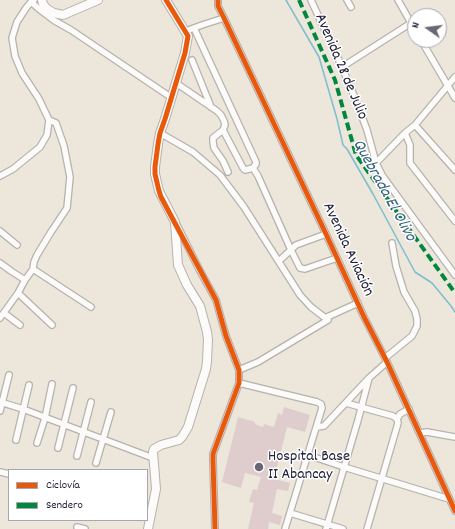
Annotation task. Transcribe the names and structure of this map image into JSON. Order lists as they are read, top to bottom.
{
  "streets": {
    "street": ["Avenida 28 de Julio", "Avenida Aviación"]
  },
  "water": ["Quebrada El Olivo"],
  "places": ["Hospital Base II Abancay"],
  "legend": ["Ciclovía", "Sendero"],
  "north": "left"
}
